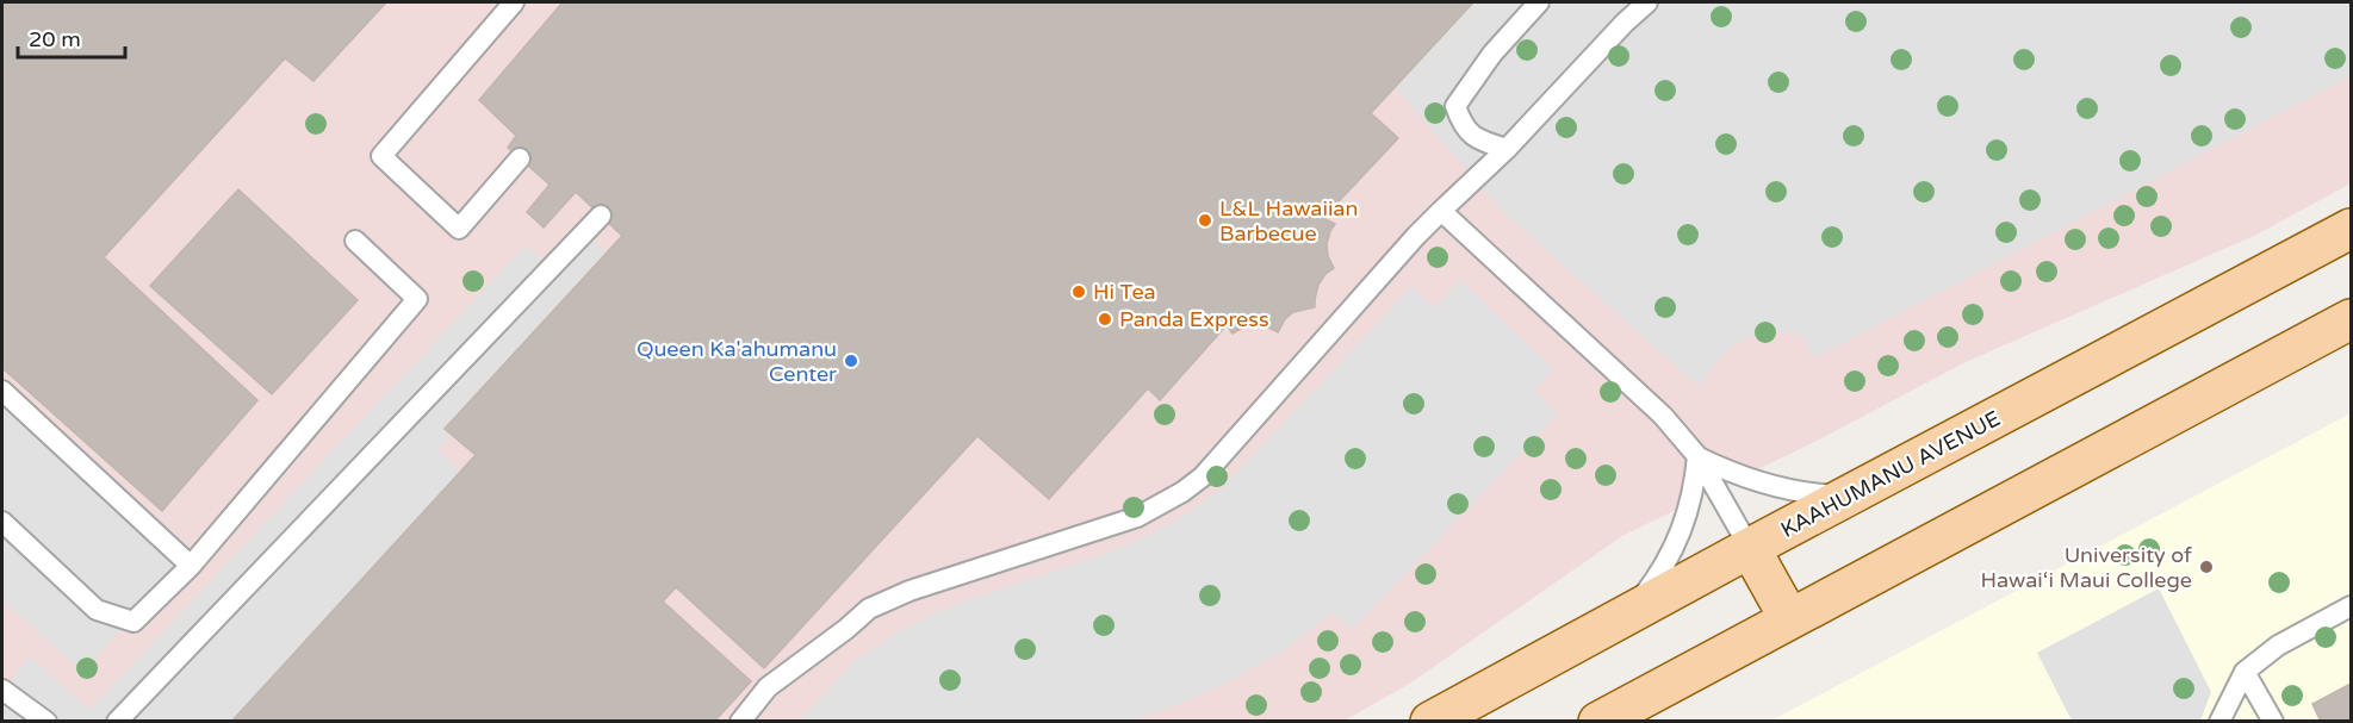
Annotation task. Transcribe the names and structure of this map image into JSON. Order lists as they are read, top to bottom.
{
  "streets": {
    "main road": ["KAAHUMANU AVENUE"]
  },
  "places": [
    "L&L Hawaiian Barbecue",
    "Hi Tea",
    "Panda Express",
    "Queen Ka'ahumanu Center",
    "University of Hawai‘i Maui College"
  ],
  "scale_bar": "20 m"
}
